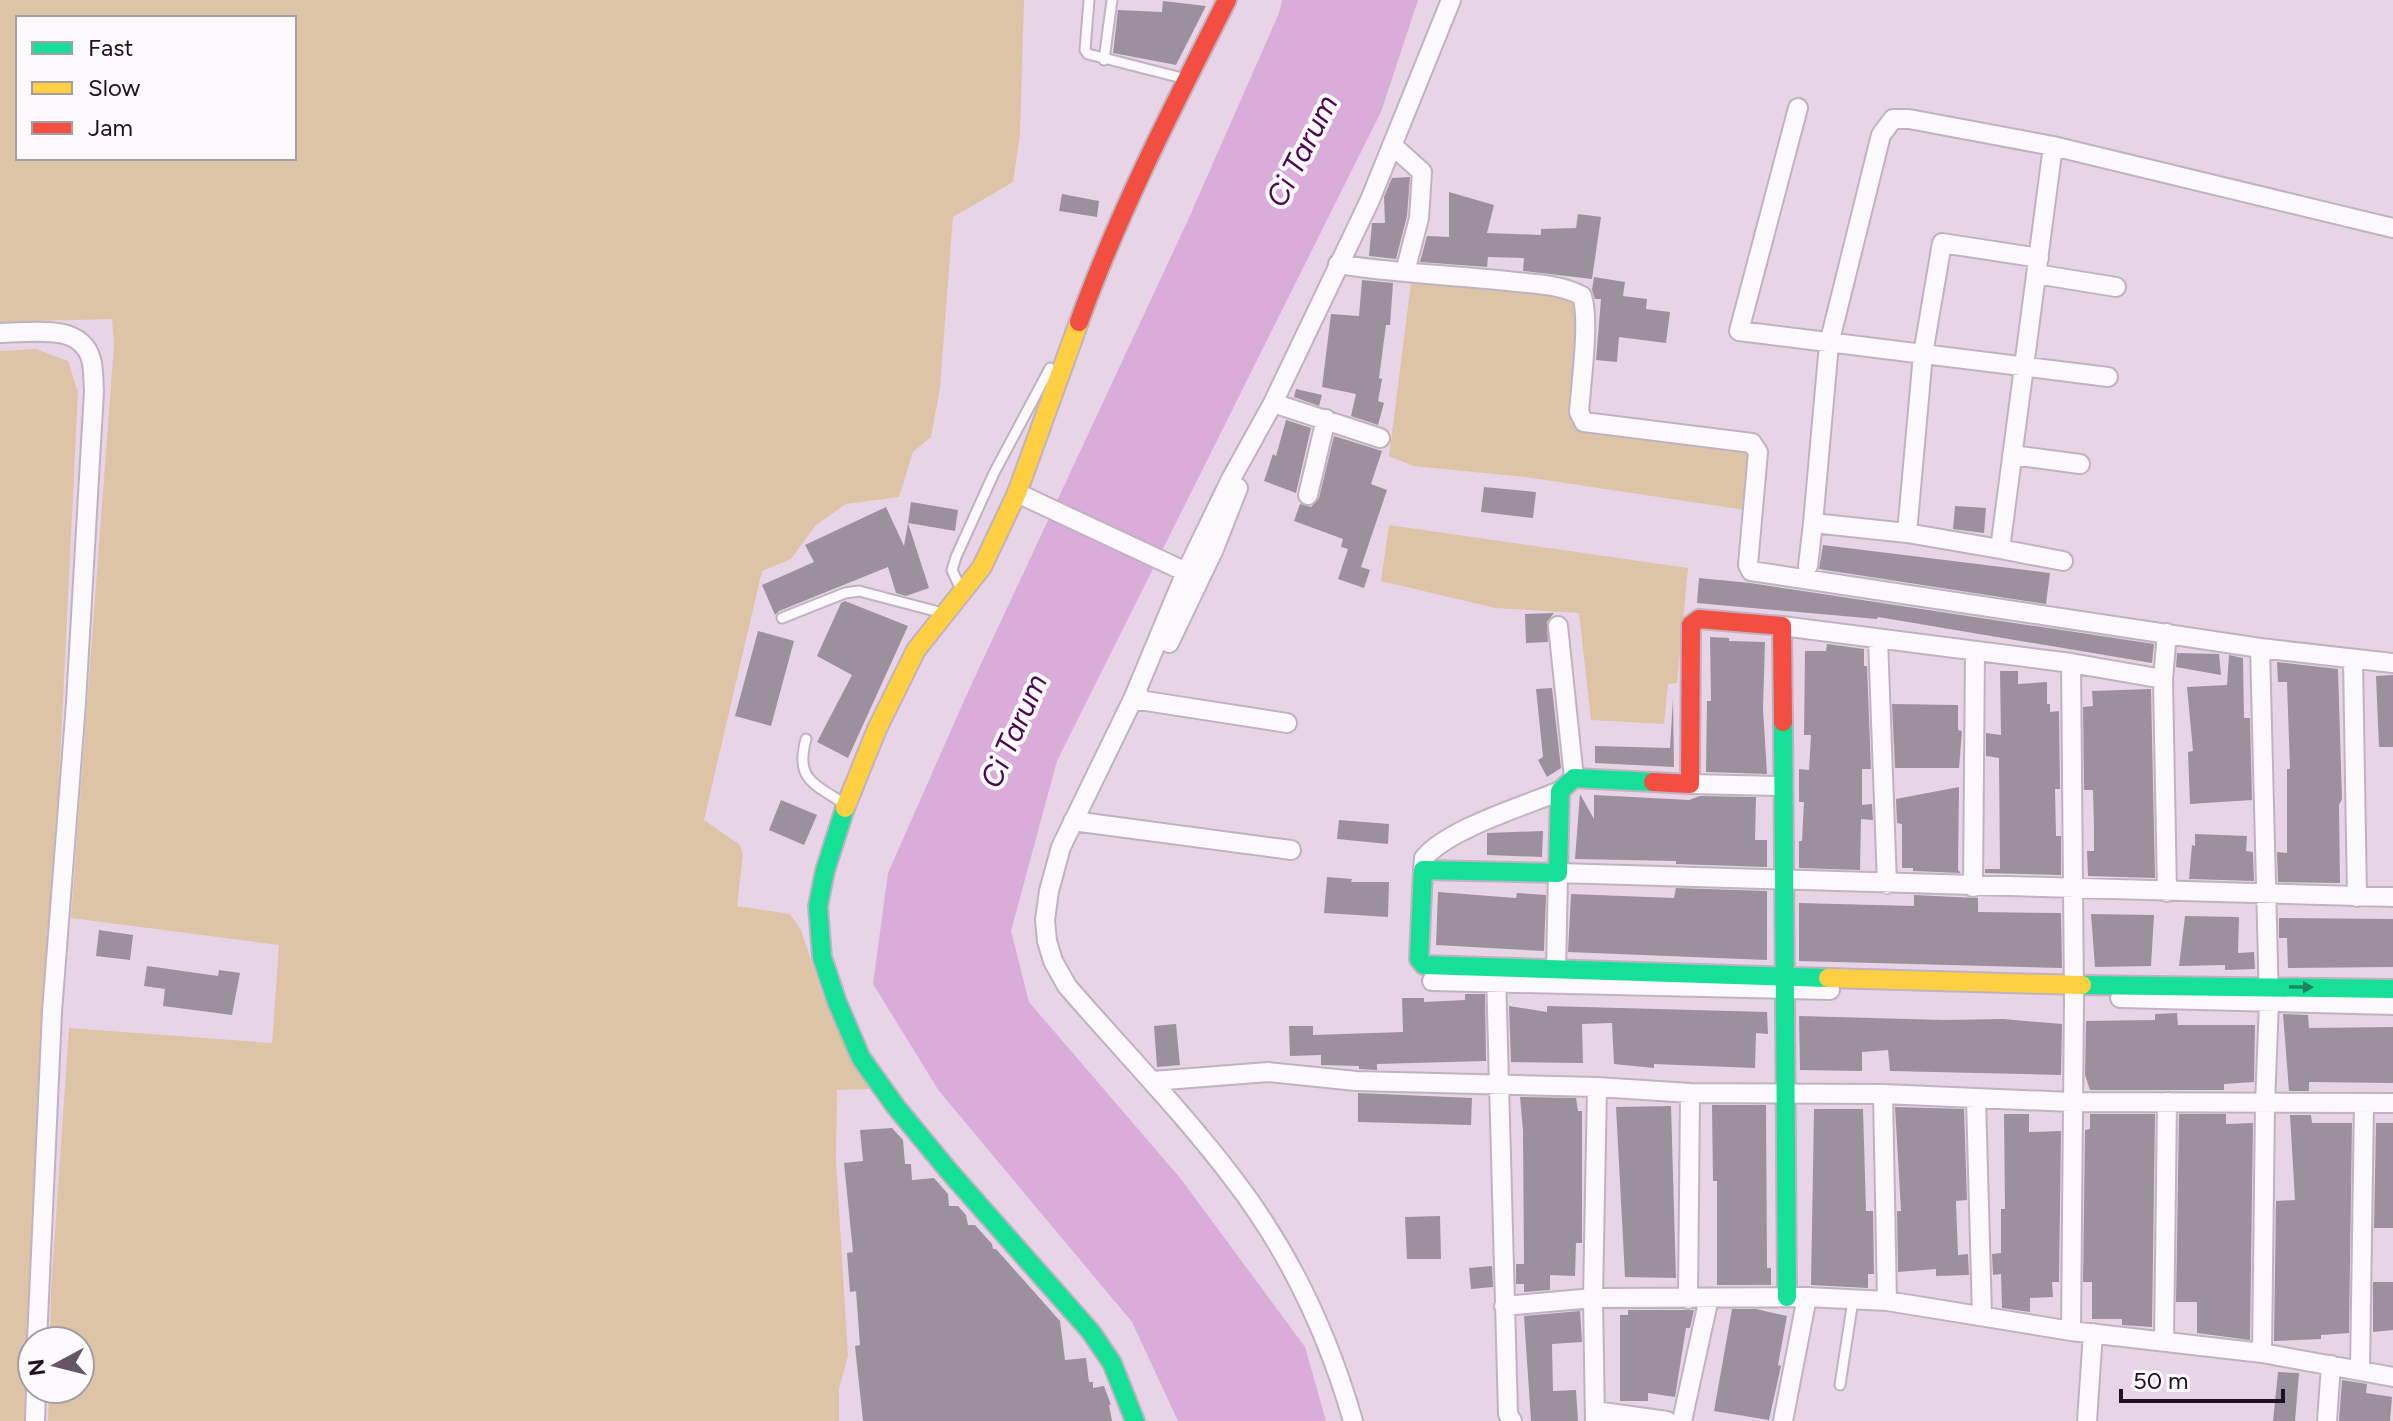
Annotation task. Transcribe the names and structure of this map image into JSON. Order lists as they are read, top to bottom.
{
  "water": ["Ci Tarum"],
  "legend": ["Fast", "Slow", "Jam"],
  "scale_bar": "50 m",
  "north": "left"
}
